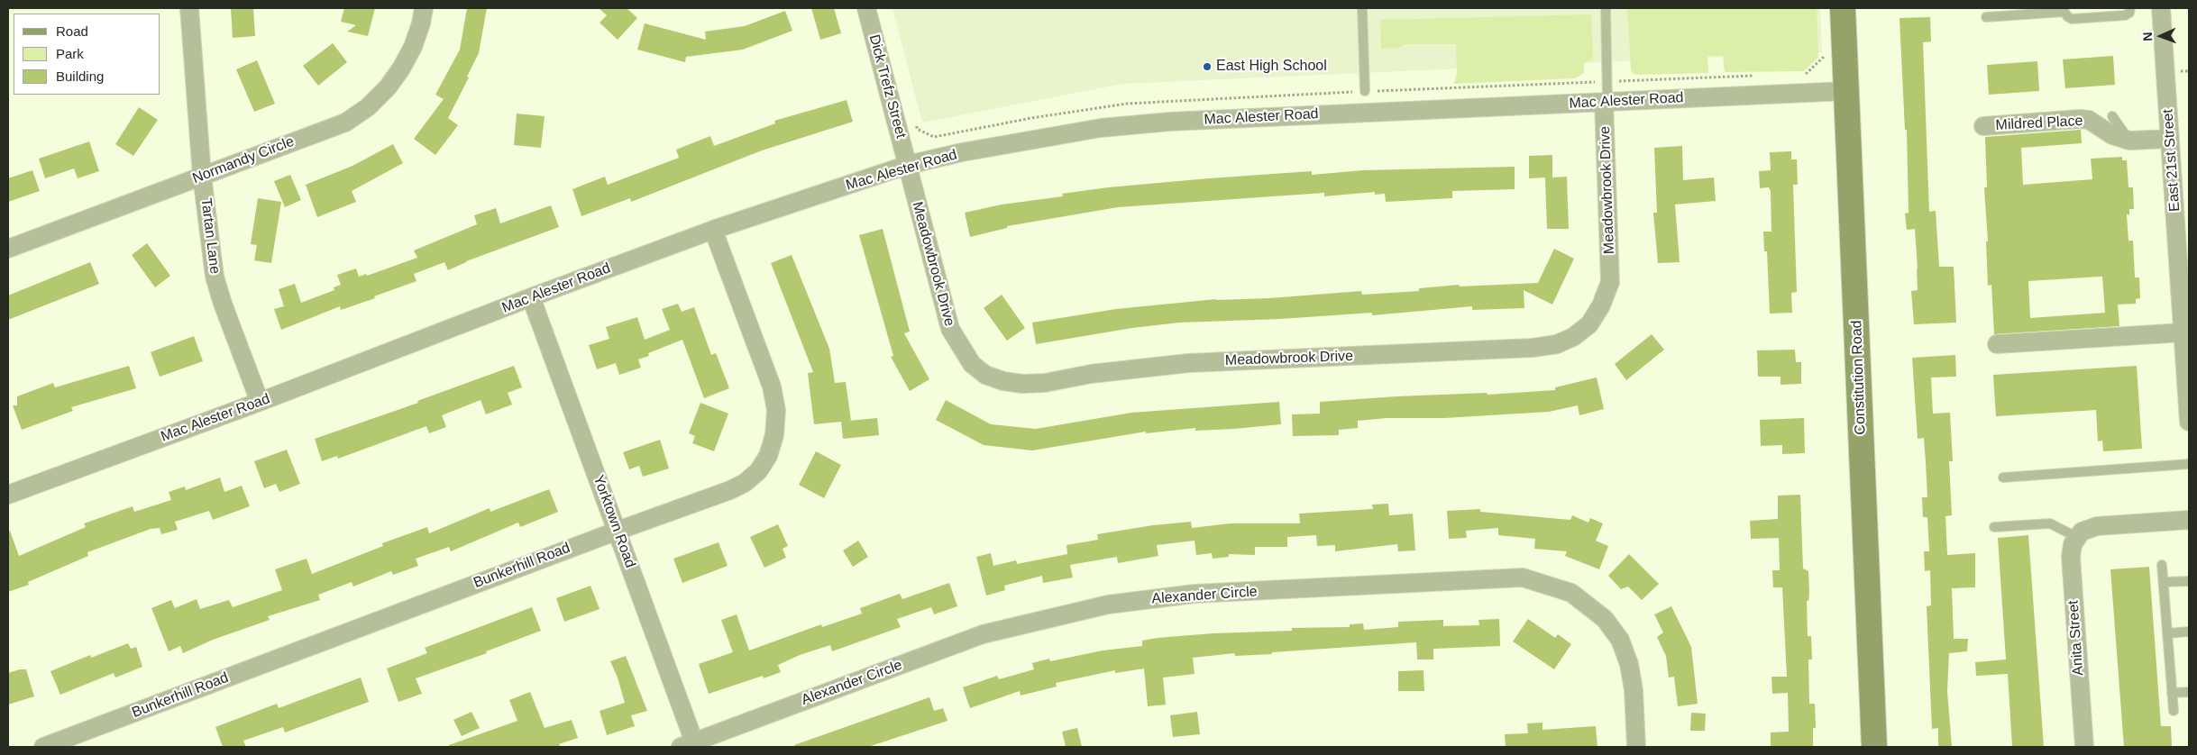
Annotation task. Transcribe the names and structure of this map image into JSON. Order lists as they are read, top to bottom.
{
  "streets": {
    "street": [
      "Dick Trefz Street",
      "Mac Alester Road",
      "Mildred Place",
      "Normandy Circle",
      "East 21st Street",
      "Meadowbrook Drive",
      "Tartan Lane",
      "Constitution Road",
      "Yorktown Road",
      "Bunkerhill Road",
      "Alexander Circle",
      "Anita Street"
    ]
  },
  "crossings": [
    ["Dick Trefz Street", "Mac Alester Road"],
    ["Dick Trefz Street", "Meadowbrook Drive"],
    ["Mac Alester Road", "Meadowbrook Drive"],
    ["Mac Alester Road", "Tartan Lane"],
    ["Mac Alester Road", "Constitution Road"],
    ["Mac Alester Road", "Yorktown Road"],
    ["Mac Alester Road", "Bunkerhill Road"],
    ["Mildred Place", "East 21st Street"],
    ["Normandy Circle", "Tartan Lane"],
    ["Yorktown Road", "Bunkerhill Road"],
    ["Yorktown Road", "Alexander Circle"]
  ],
  "places": ["East High School"],
  "legend": ["Road", "Park", "Building"],
  "north": "left"
}
